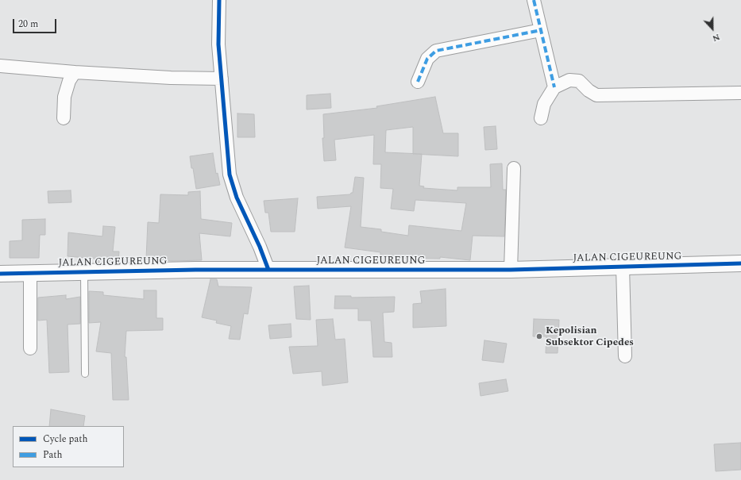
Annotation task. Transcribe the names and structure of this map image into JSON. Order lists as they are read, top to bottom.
{
  "streets": {
    "street": ["JALAN CIGEUREUNG"]
  },
  "places": ["Kepolisian Subsektor Cipedes"],
  "legend": ["Cycle path", "Path"],
  "scale_bar": "20 m",
  "north": "bottom"
}
